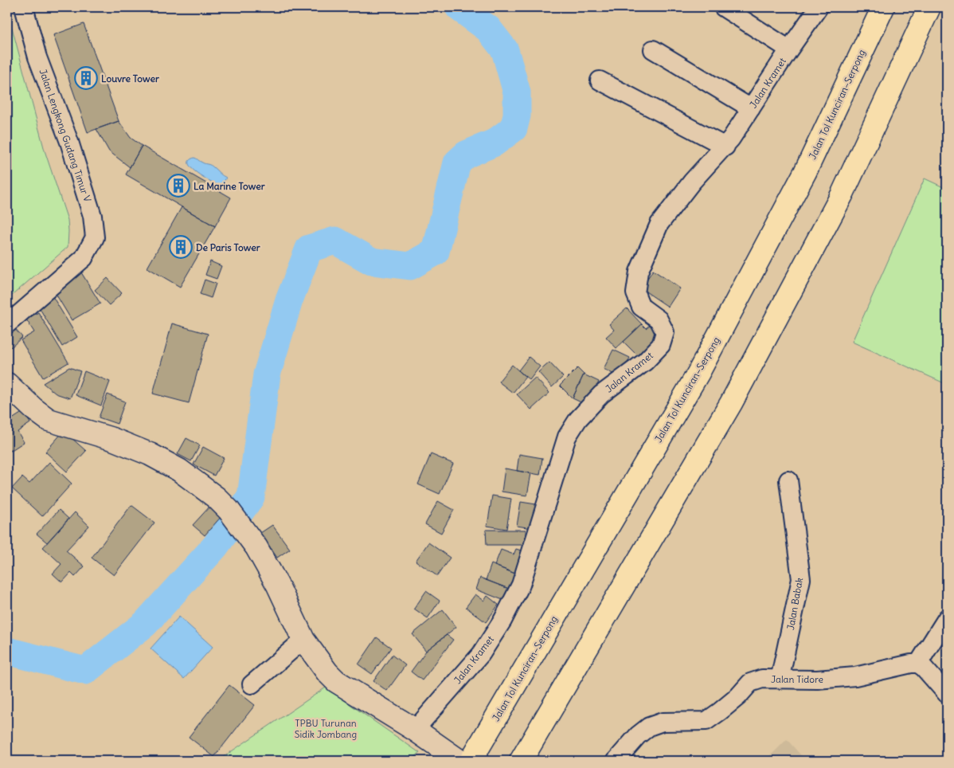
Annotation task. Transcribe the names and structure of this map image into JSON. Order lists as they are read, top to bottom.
{
  "streets": {
    "highway": ["Jalan Tol Kunciran–Serpong"],
    "street": [
      "Jalan Kramet",
      "Jalan Lengkong Gudang Timur V",
      "Jalan Babak",
      "Jalan Tidore"
    ]
  },
  "crossings": [
    ["Jalan Babak", "Jalan Tidore"]
  ],
  "parks": ["TPBU Turunan Sidik Jombang"],
  "places": {
    "building": ["Louvre Tower", "La Marine Tower", "De Paris Tower"]
  }
}
